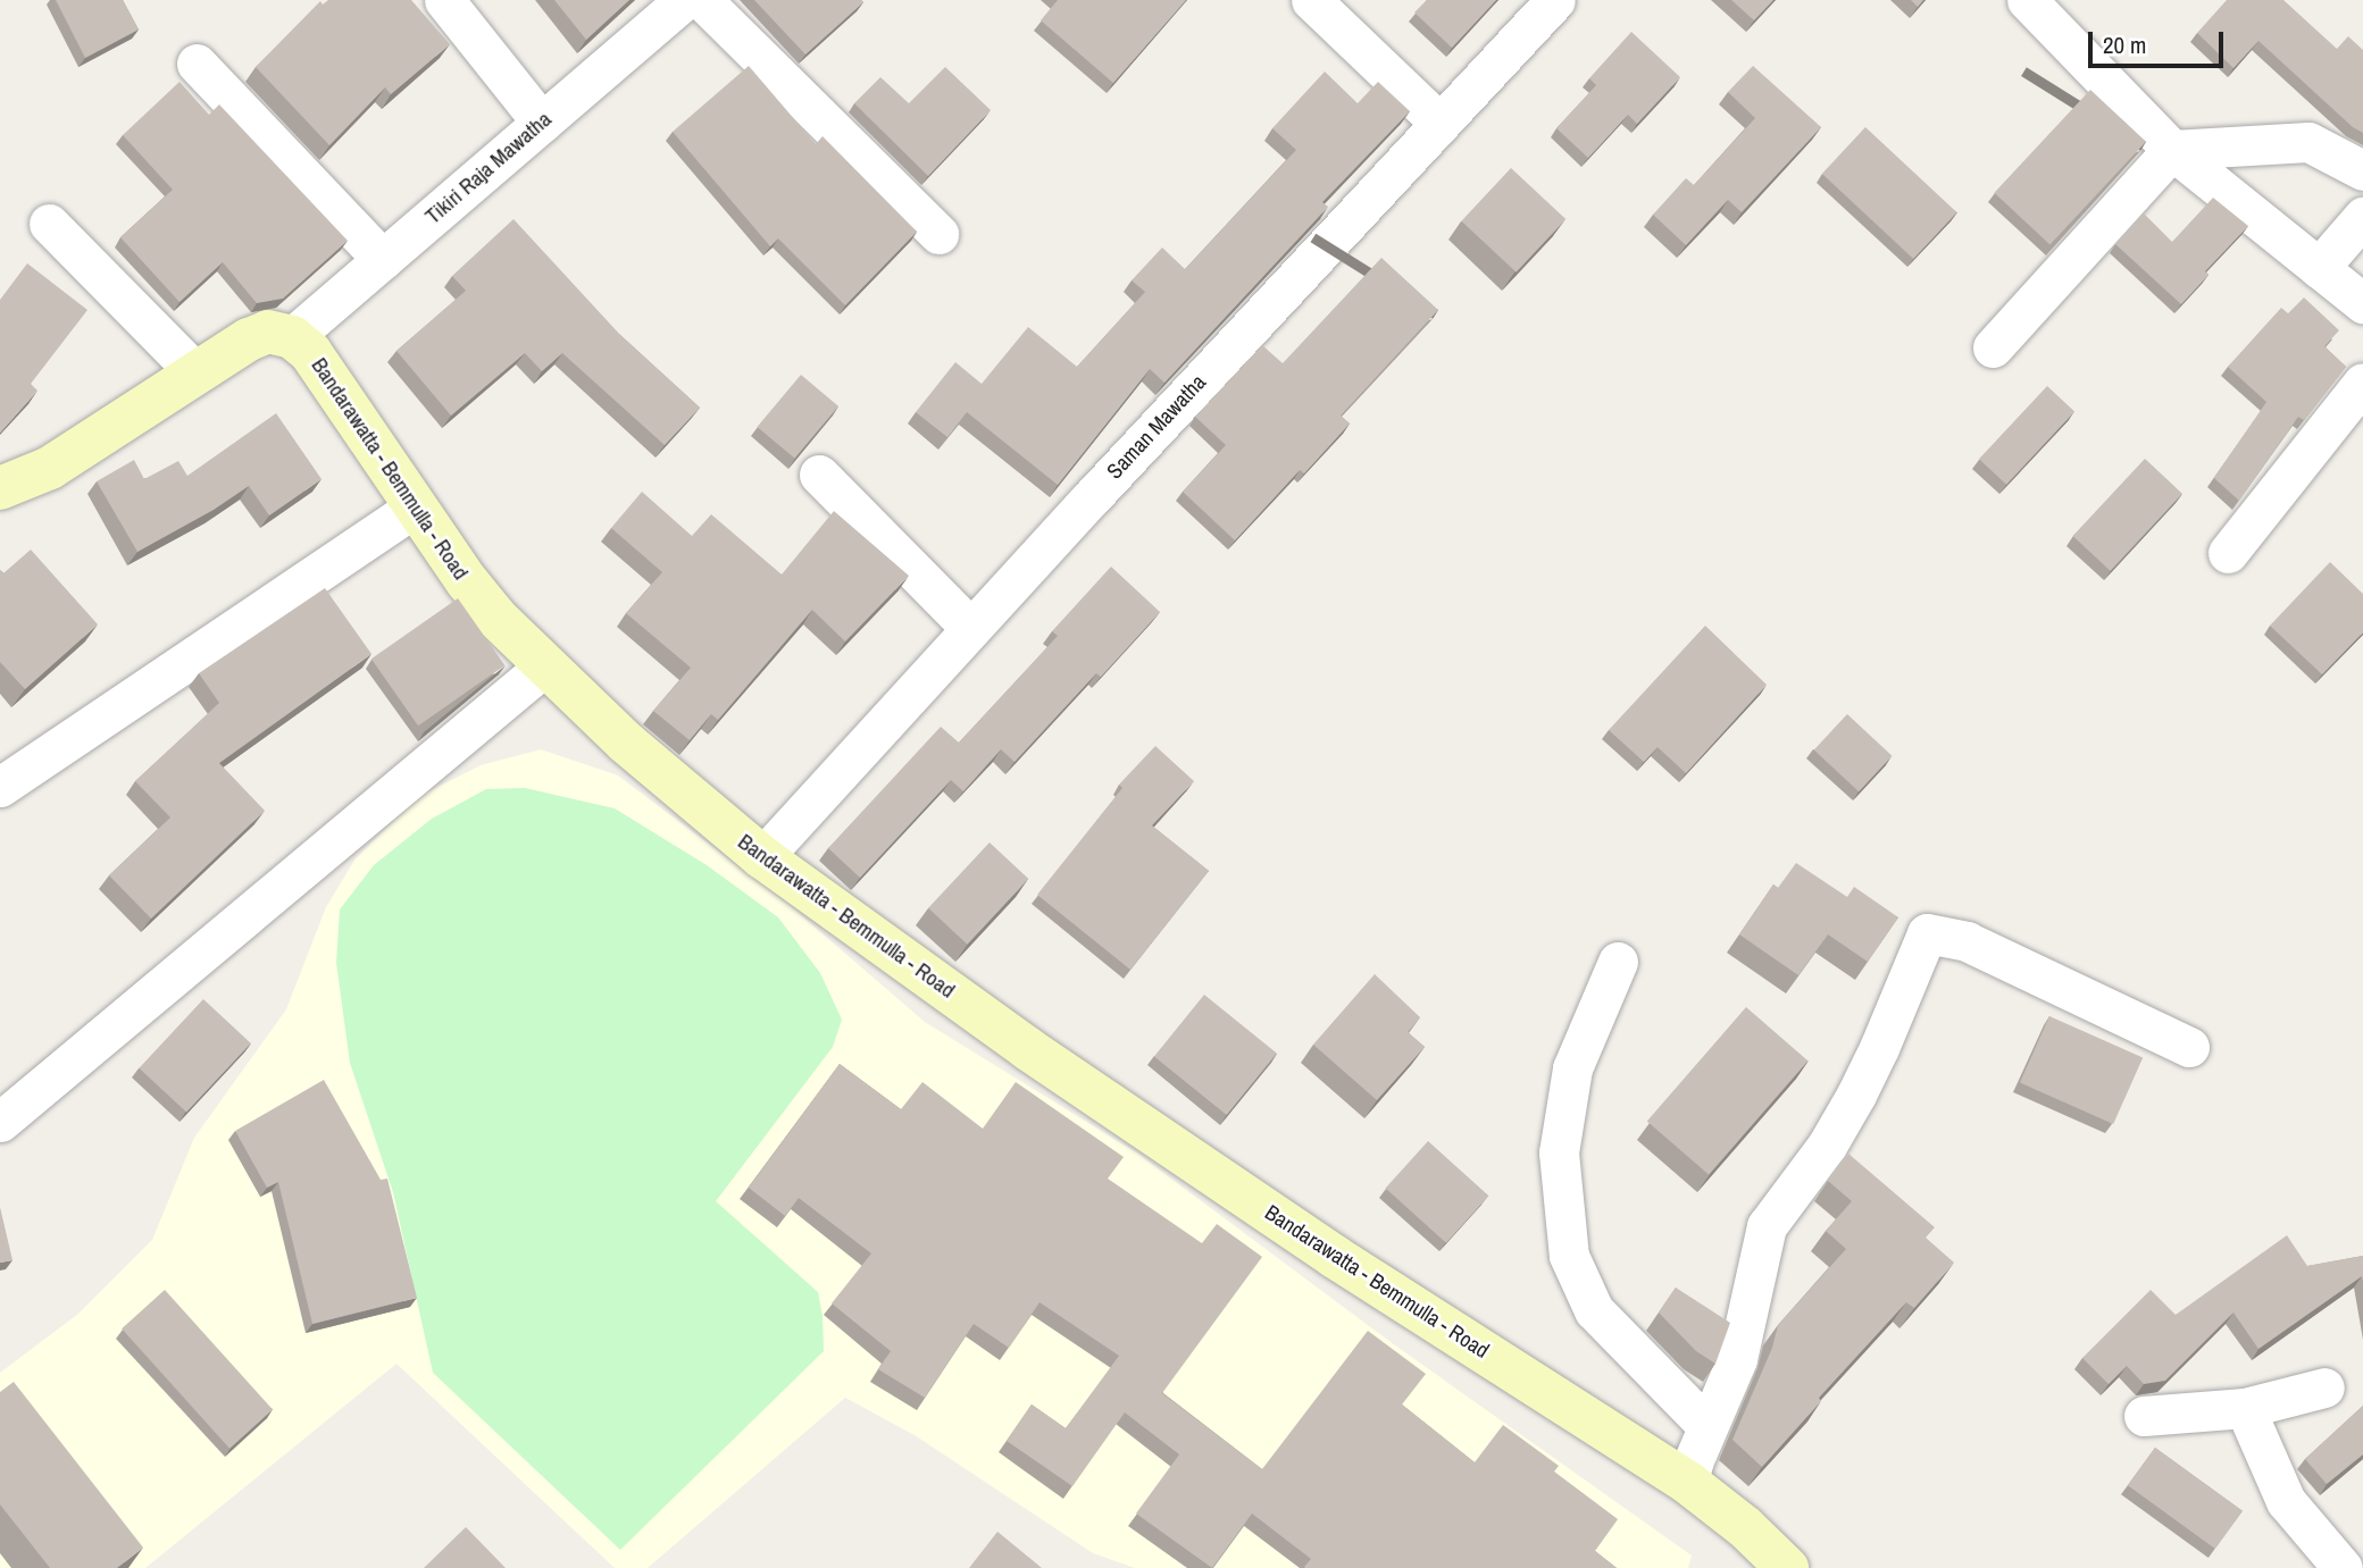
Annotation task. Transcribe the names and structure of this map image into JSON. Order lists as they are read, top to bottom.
{
  "streets": {
    "street": ["Tikiri Raja Mawatha", "Saman Mawatha", "Bandarawatta - Bemmulla - Road"]
  },
  "crossings": [
    ["Tikiri Raja Mawatha", "Bandarawatta - Bemmulla - Road"],
    ["Saman Mawatha", "Bandarawatta - Bemmulla - Road"]
  ],
  "scale_bar": "20 m"
}
